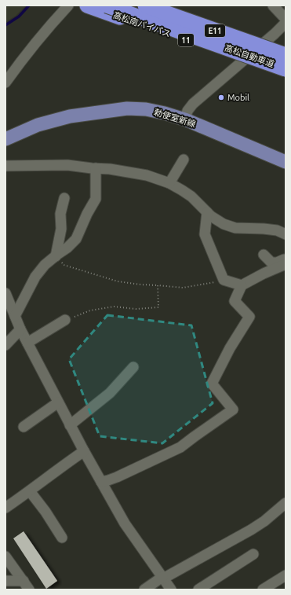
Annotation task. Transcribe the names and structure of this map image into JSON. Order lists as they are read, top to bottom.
{
  "streets": {
    "highway": [
      "高松南バイパス",
      "E11",
      "11",
      "高松自動車道"
    ],
    "main road": ["勅使室新線"]
  },
  "places": ["Mobil"]
}
